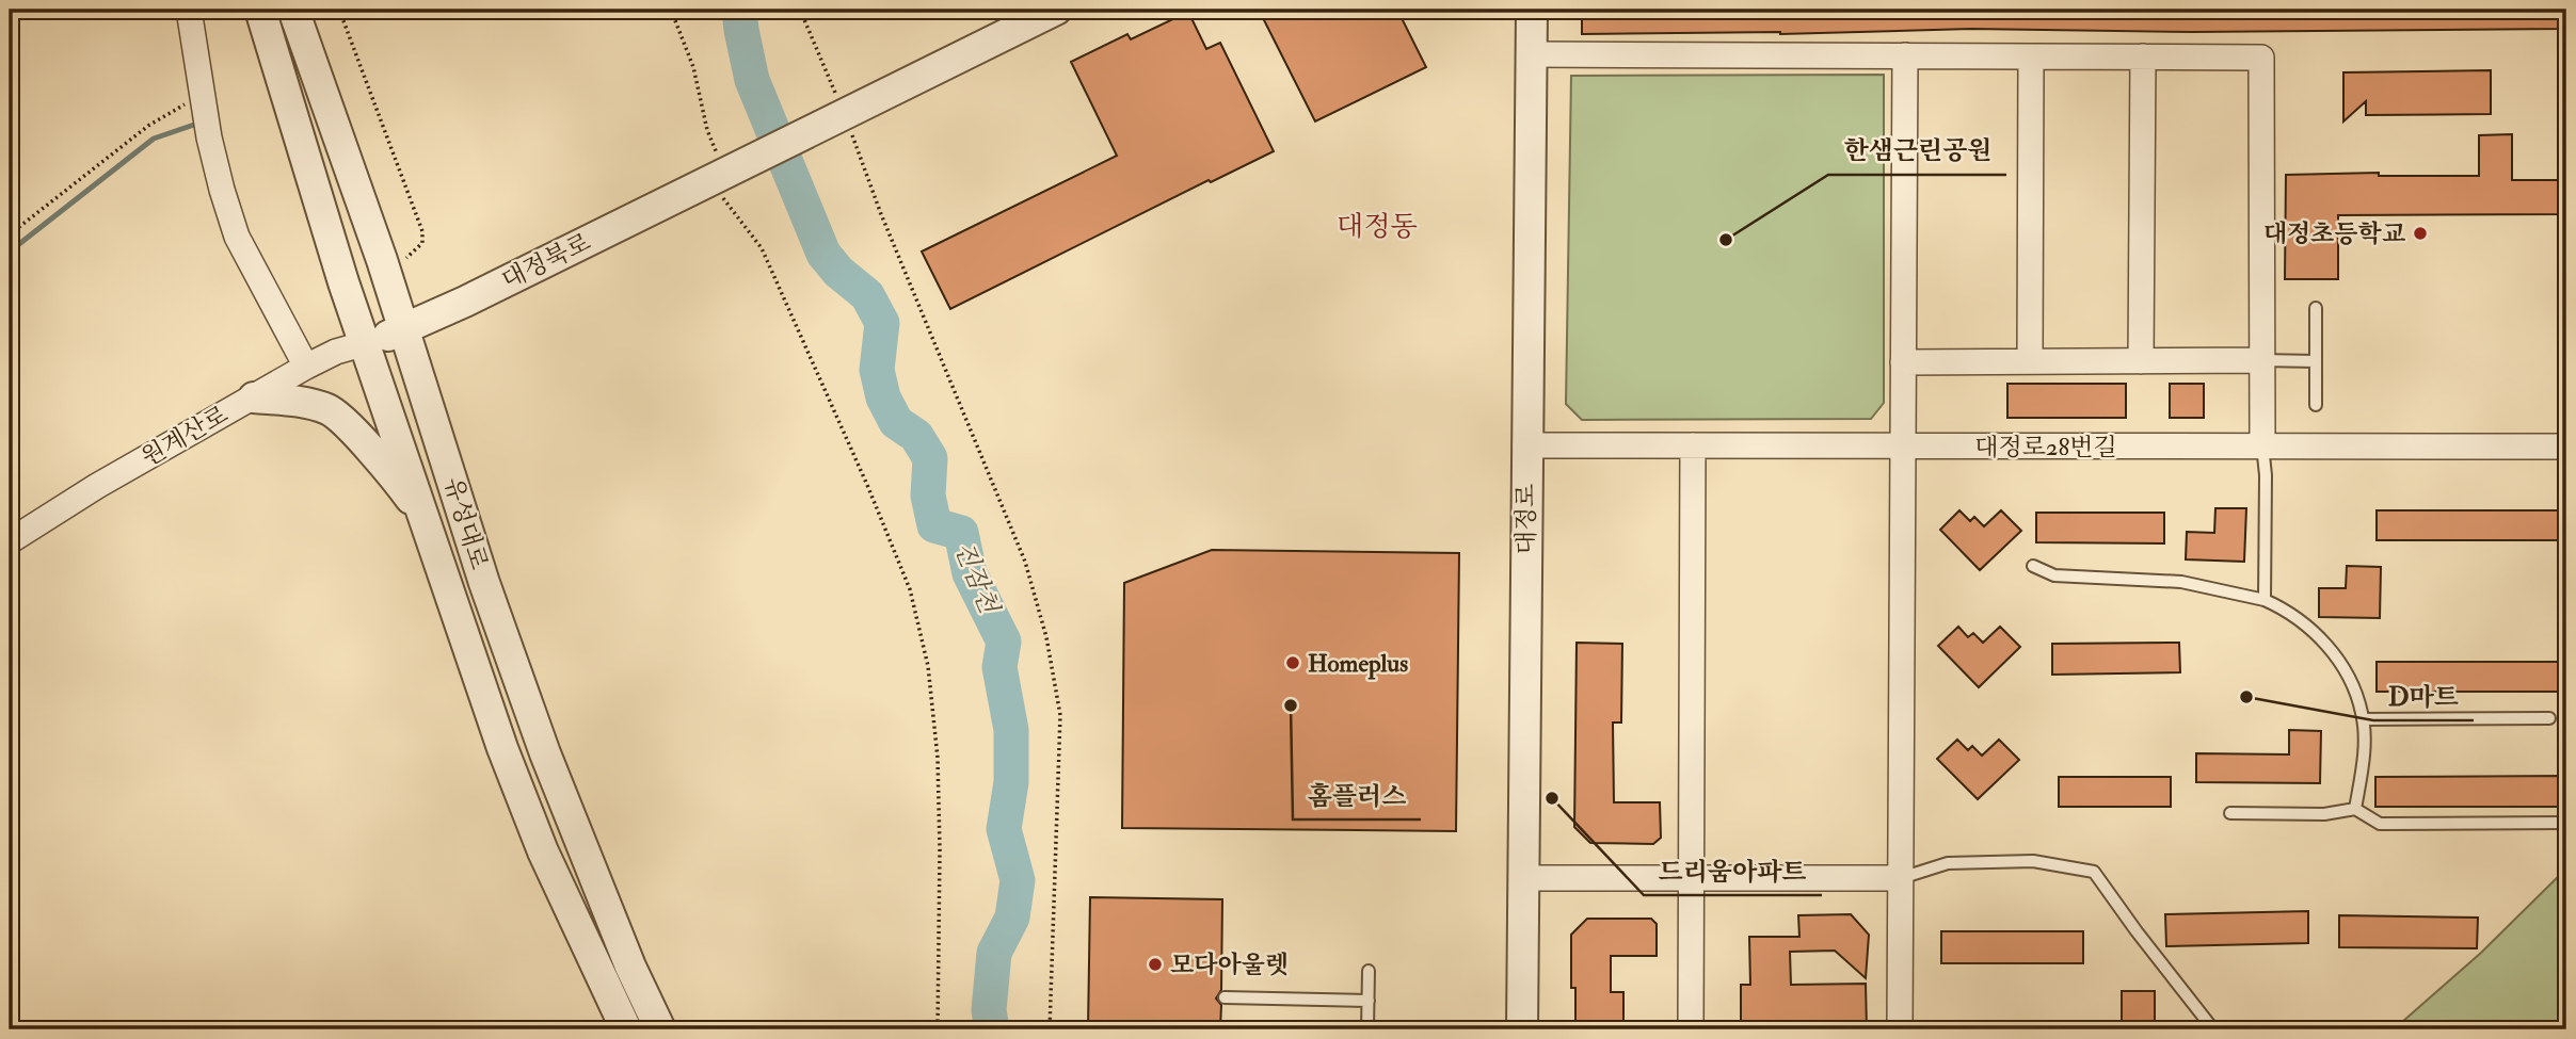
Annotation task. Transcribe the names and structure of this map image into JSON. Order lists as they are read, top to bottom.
{
  "streets": {
    "street": [
      "대정북로",
      "원계산로",
      "대정로28번길",
      "대정로",
      "유성대로"
    ]
  },
  "crossings": [
    ["대정북로", "원계산로"],
    ["대정북로", "유성대로"],
    ["원계산로", "유성대로"],
    ["대정로28번길", "대정로"]
  ],
  "districts": ["대정동"],
  "water": ["진잠천"],
  "places": [
    "대정초등학교",
    "한샘근린공원",
    "Homeplus",
    "D마트",
    "홈플러스",
    "드리움아파트",
    "모다아울렛"
  ]
}
